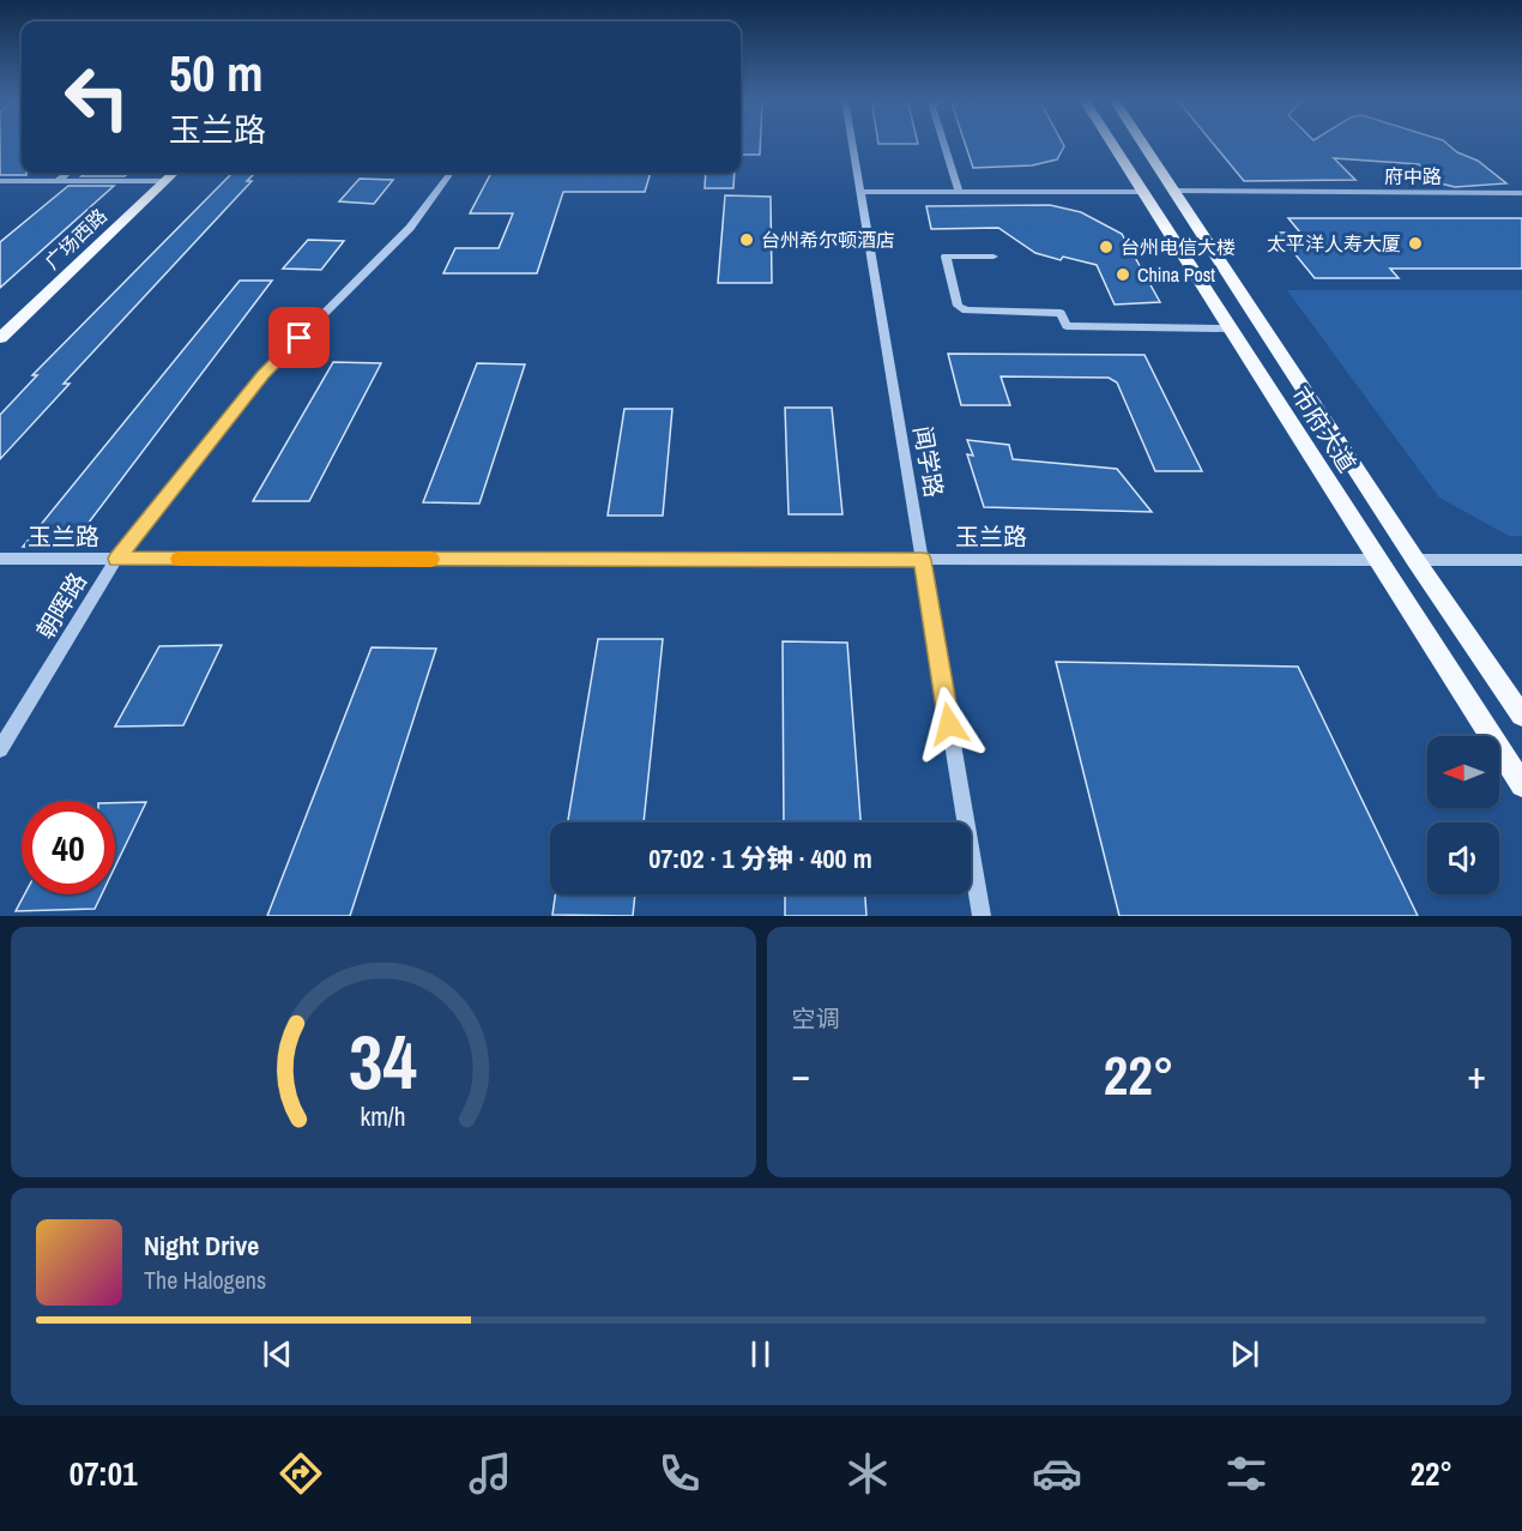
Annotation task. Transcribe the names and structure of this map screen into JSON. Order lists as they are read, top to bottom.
{
  "streets": {
    "main road": ["广场西路", "市府大道"],
    "street": [
      "府中路",
      "闻学路",
      "玉兰路",
      "朝晖路"
    ]
  },
  "crossings": [
    ["府中路", "市府大道"],
    ["市府大道", "玉兰路"],
    ["闻学路", "玉兰路"],
    ["玉兰路", "朝晖路"]
  ],
  "places": [
    "台州希尔顿酒店",
    "太平洋人寿大厦",
    "台州电信大楼",
    "China Post"
  ],
  "north": "left",
  "page": {
    "turn": ["50 m", "玉兰路"],
    "limit": "40",
    "trip": "07:02 · 1 分钟 · 400 m",
    "tile": "空调",
    "heat": ["−", "22°", "+"],
    "song": ["Night Drive", "The Halogens"],
    "tabs": ["07:01", "22°"],
    "gauge": ["34", "km/h"]
  }
}
